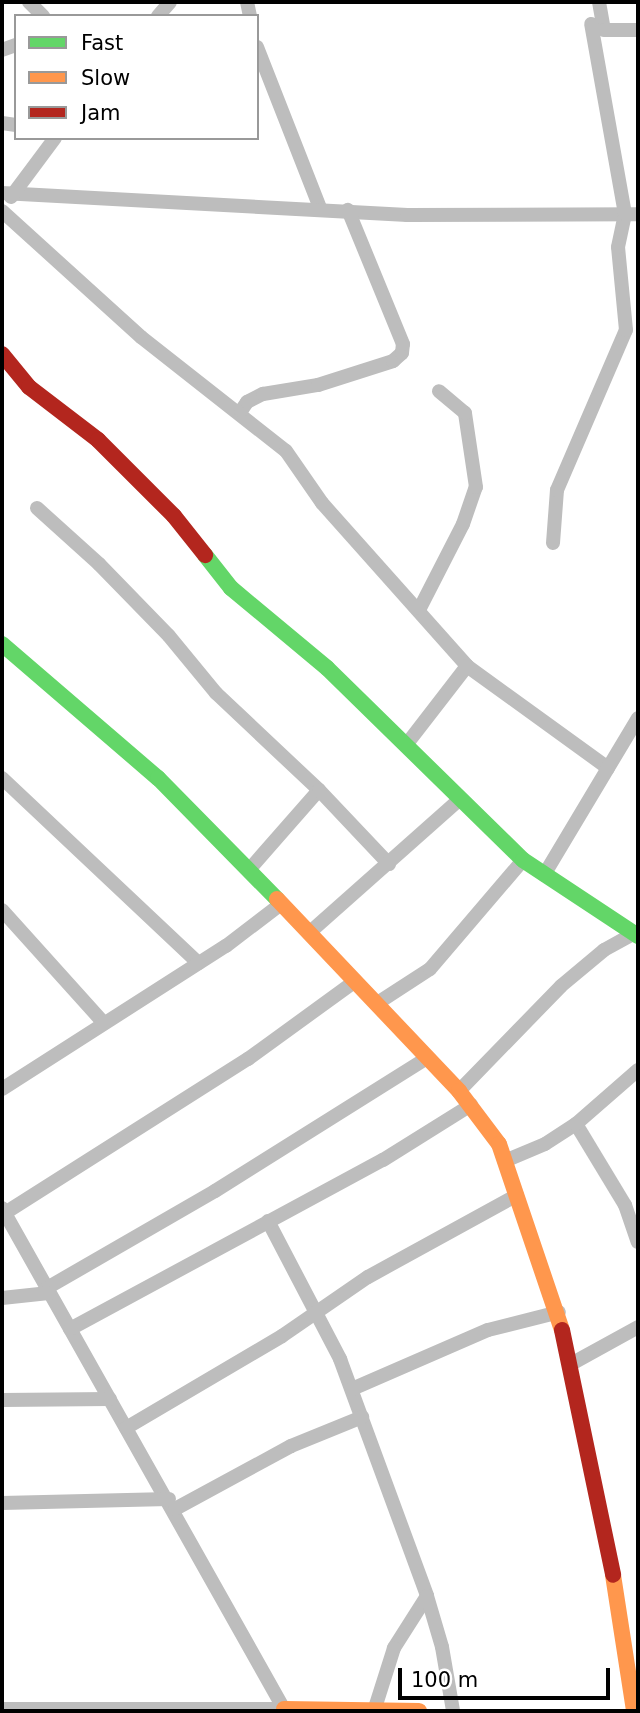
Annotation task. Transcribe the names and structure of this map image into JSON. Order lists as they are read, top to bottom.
{
  "legend": ["Fast", "Slow", "Jam"],
  "scale_bar": "100 m"
}
